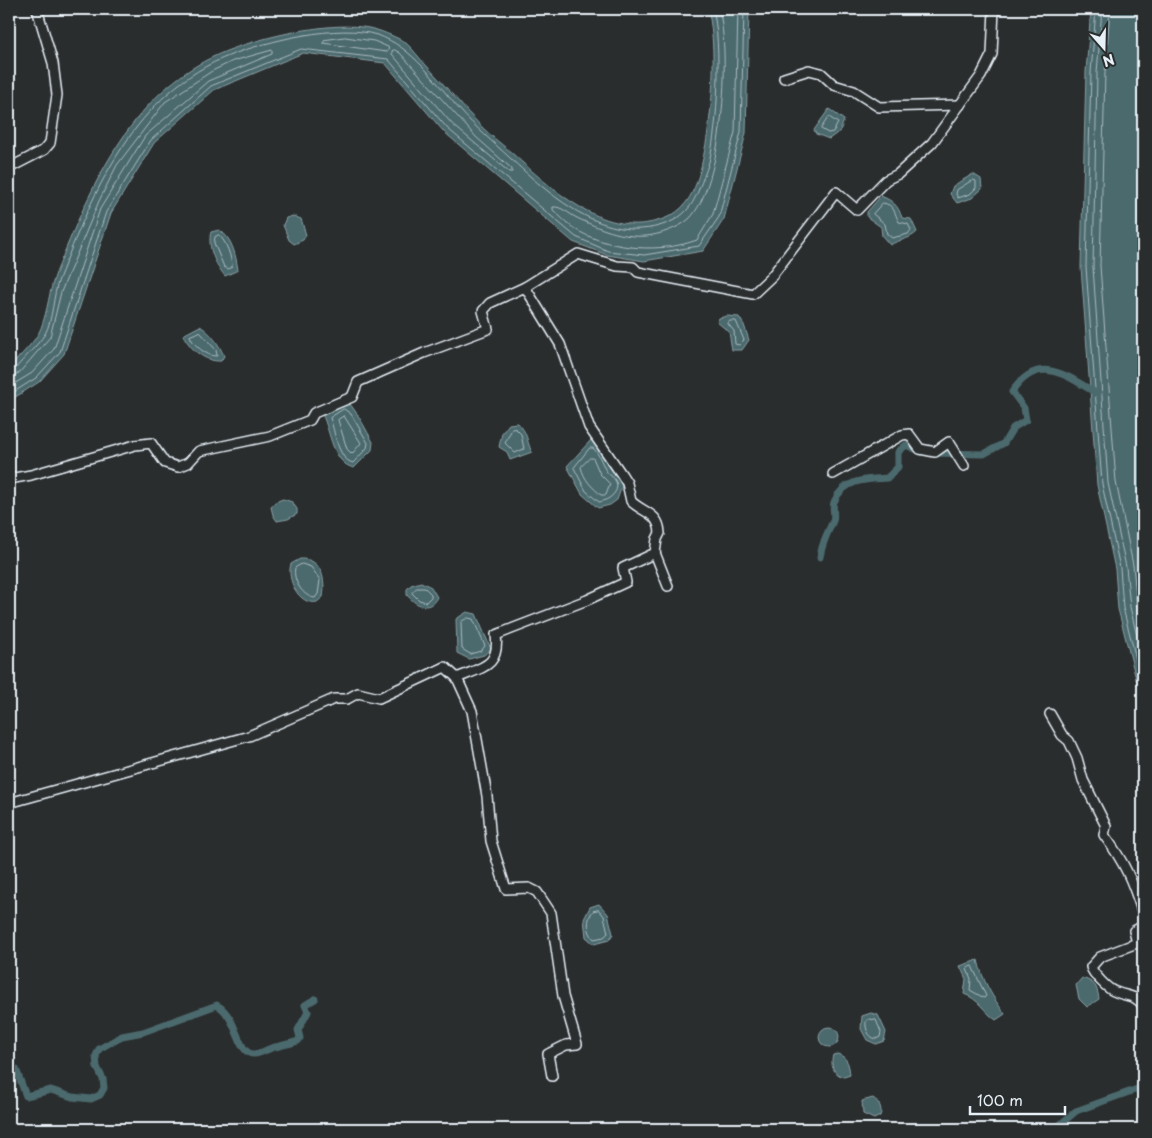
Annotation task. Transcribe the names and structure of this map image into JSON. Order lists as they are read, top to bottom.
{
  "scale_bar": "100 m",
  "north": "bottom"
}
